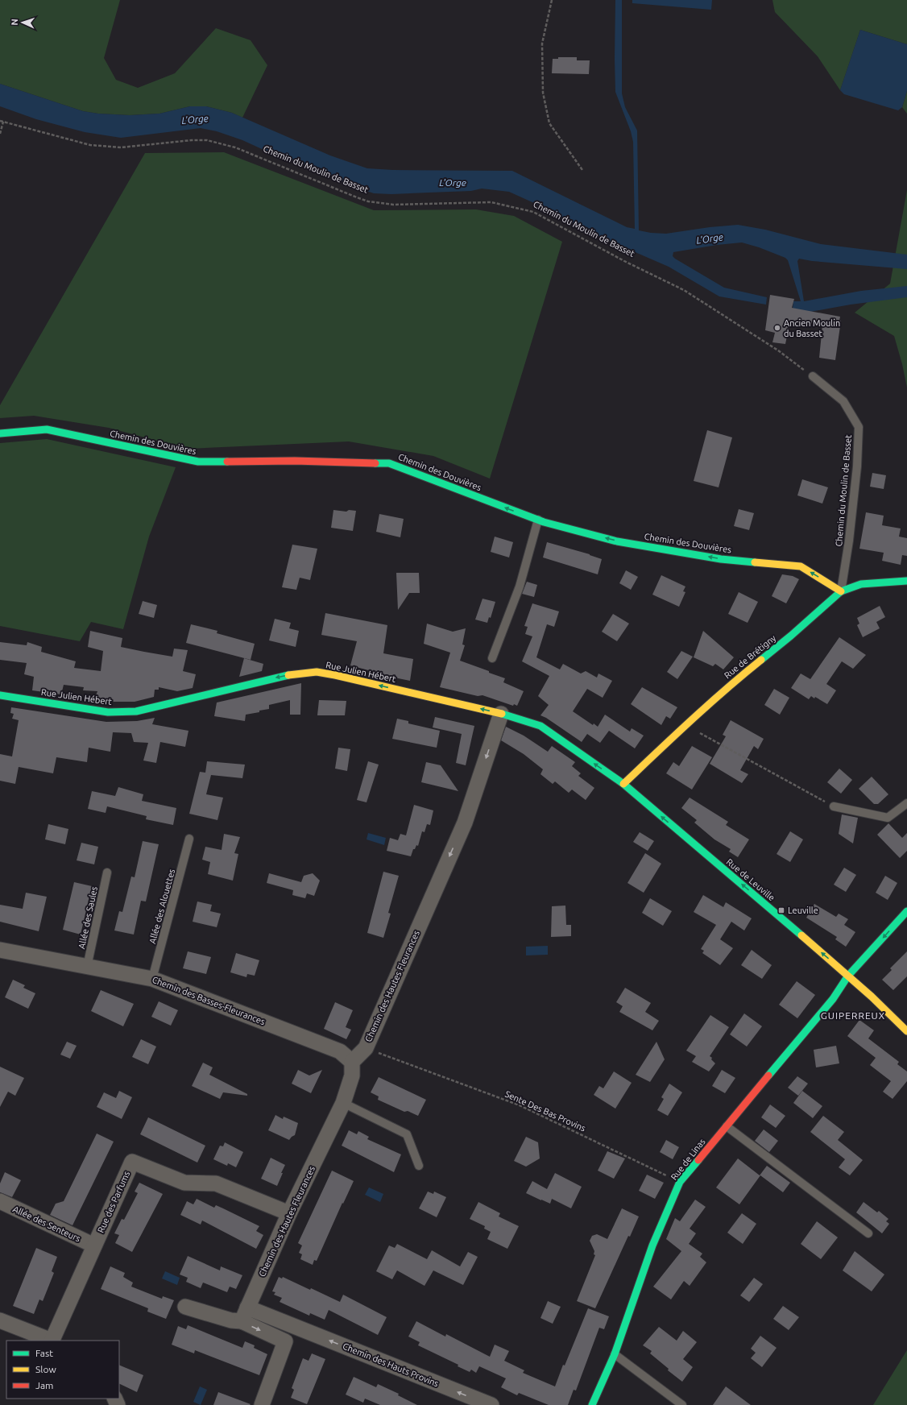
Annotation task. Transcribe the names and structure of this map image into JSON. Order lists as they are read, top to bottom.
{
  "streets": {
    "street": [
      "Chemin des Douvières",
      "Rue de Brétigny",
      "Rue Julien Hébert",
      "Rue de Leuville",
      "Chemin des Hautes Fleurances",
      "Chemin des Basses-Fleurances",
      "Rue de Linas",
      "Rue des Parfums",
      "Allée des Senteurs",
      "Chemin des Hauts Provins"
    ],
    "lane": ["Chemin du Moulin de Basset", "Allée des Alouettes", "Allée des Saules"],
    "path": ["Sente Des Bas Provins"]
  },
  "crossings": [
    ["Chemin du Moulin de Basset", "Chemin des Douvières"],
    ["Chemin du Moulin de Basset", "Rue de Brétigny"],
    ["Chemin des Douvières", "Rue de Brétigny"],
    ["Rue de Brétigny", "Rue Julien Hébert"],
    ["Rue de Brétigny", "Rue de Leuville"],
    ["Rue Julien Hébert", "Rue de Leuville"],
    ["Rue Julien Hébert", "Chemin des Hautes Fleurances"],
    ["Rue de Leuville", "Rue de Linas"],
    ["Allée des Alouettes", "Chemin des Basses-Fleurances"],
    ["Allée des Saules", "Chemin des Basses-Fleurances"],
    ["Chemin des Hautes Fleurances", "Chemin des Basses-Fleurances"],
    ["Chemin des Hautes Fleurances", "Sente Des Bas Provins"],
    ["Chemin des Hautes Fleurances", "Rue des Parfums"],
    ["Chemin des Hautes Fleurances", "Chemin des Hauts Provins"],
    ["Sente Des Bas Provins", "Rue de Linas"],
    ["Rue des Parfums", "Allée des Senteurs"]
  ],
  "one_way": [
    "Chemin des Douvières",
    "Rue Julien Hébert",
    "Rue de Leuville",
    "Chemin des Hautes Fleurances",
    "Chemin des Hauts Provins"
  ],
  "districts": ["GUIPERREUX"],
  "water": ["L'Orge"],
  "places": {
    "other": ["Ancien Moulin du Basset"],
    "transit": ["Leuville"]
  },
  "legend": ["Fast", "Slow", "Jam"],
  "north": "left"
}
